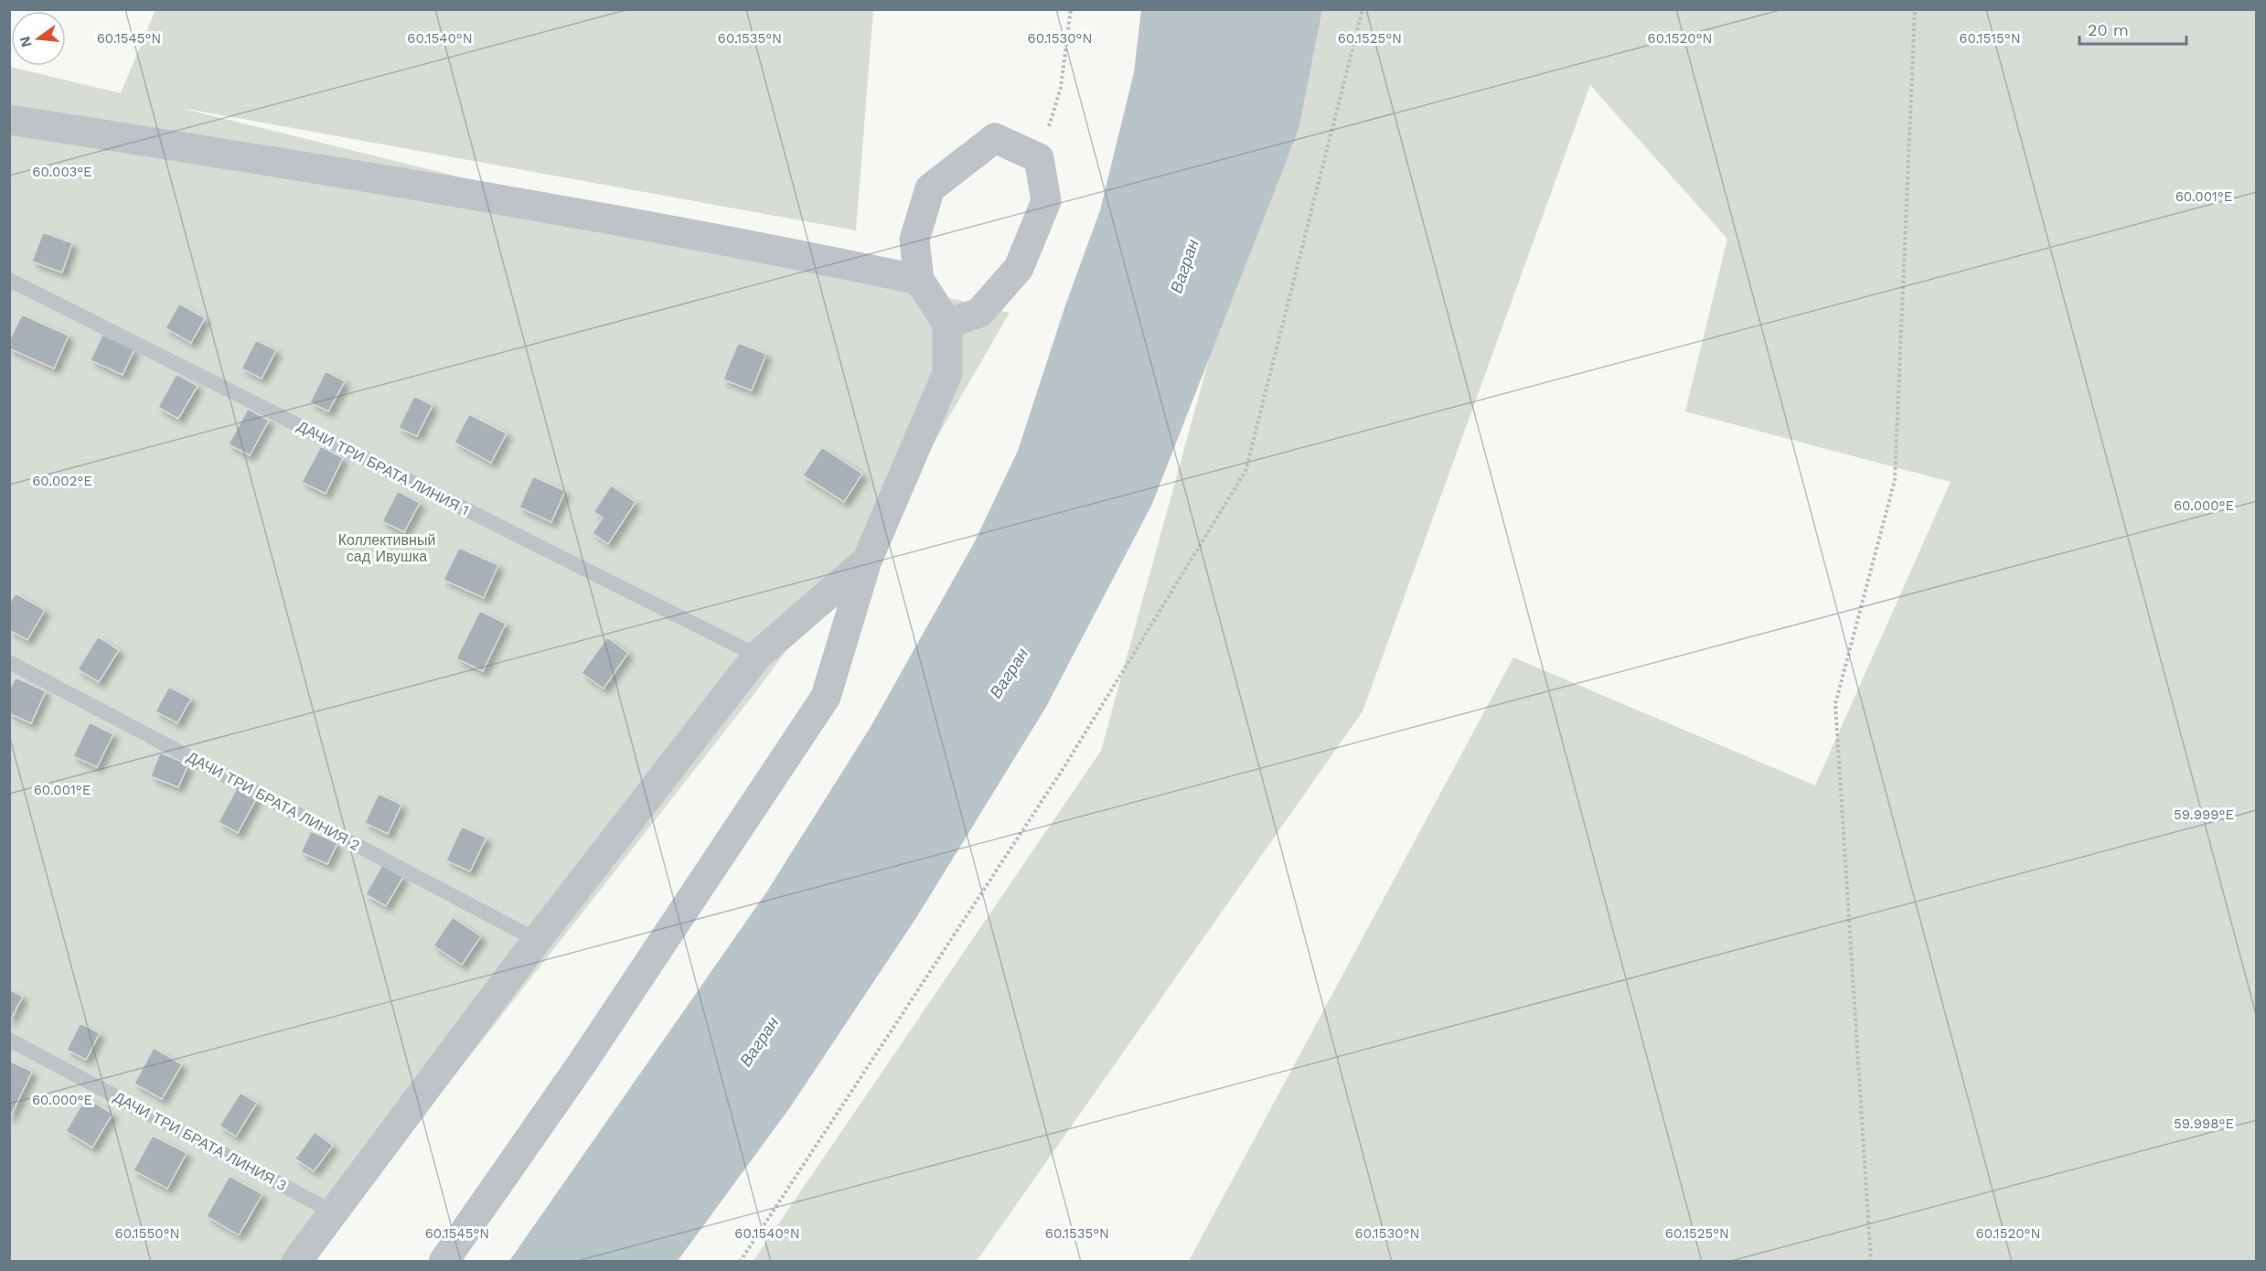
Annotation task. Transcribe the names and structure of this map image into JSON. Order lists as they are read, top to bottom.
{
  "streets": {
    "lane": ["ДАЧИ ТРИ БРАТА ЛИНИЯ 1", "ДАЧИ ТРИ БРАТА ЛИНИЯ 2", "ДАЧИ ТРИ БРАТА ЛИНИЯ 3"]
  },
  "water": ["Вагран"],
  "parks": ["Коллективный сад Ивушка"],
  "scale_bar": "20 m",
  "north": "left",
  "coordinates": [
    "60.1545°N",
    "60.1540°N",
    "60.1535°N",
    "60.1530°N",
    "60.1525°N",
    "60.1520°N",
    "60.1515°N",
    "60.003°E",
    "60.001°E",
    "60.002°E",
    "60.000°E",
    "59.999°E",
    "59.998°E",
    "60.1550°N"
  ]
}
